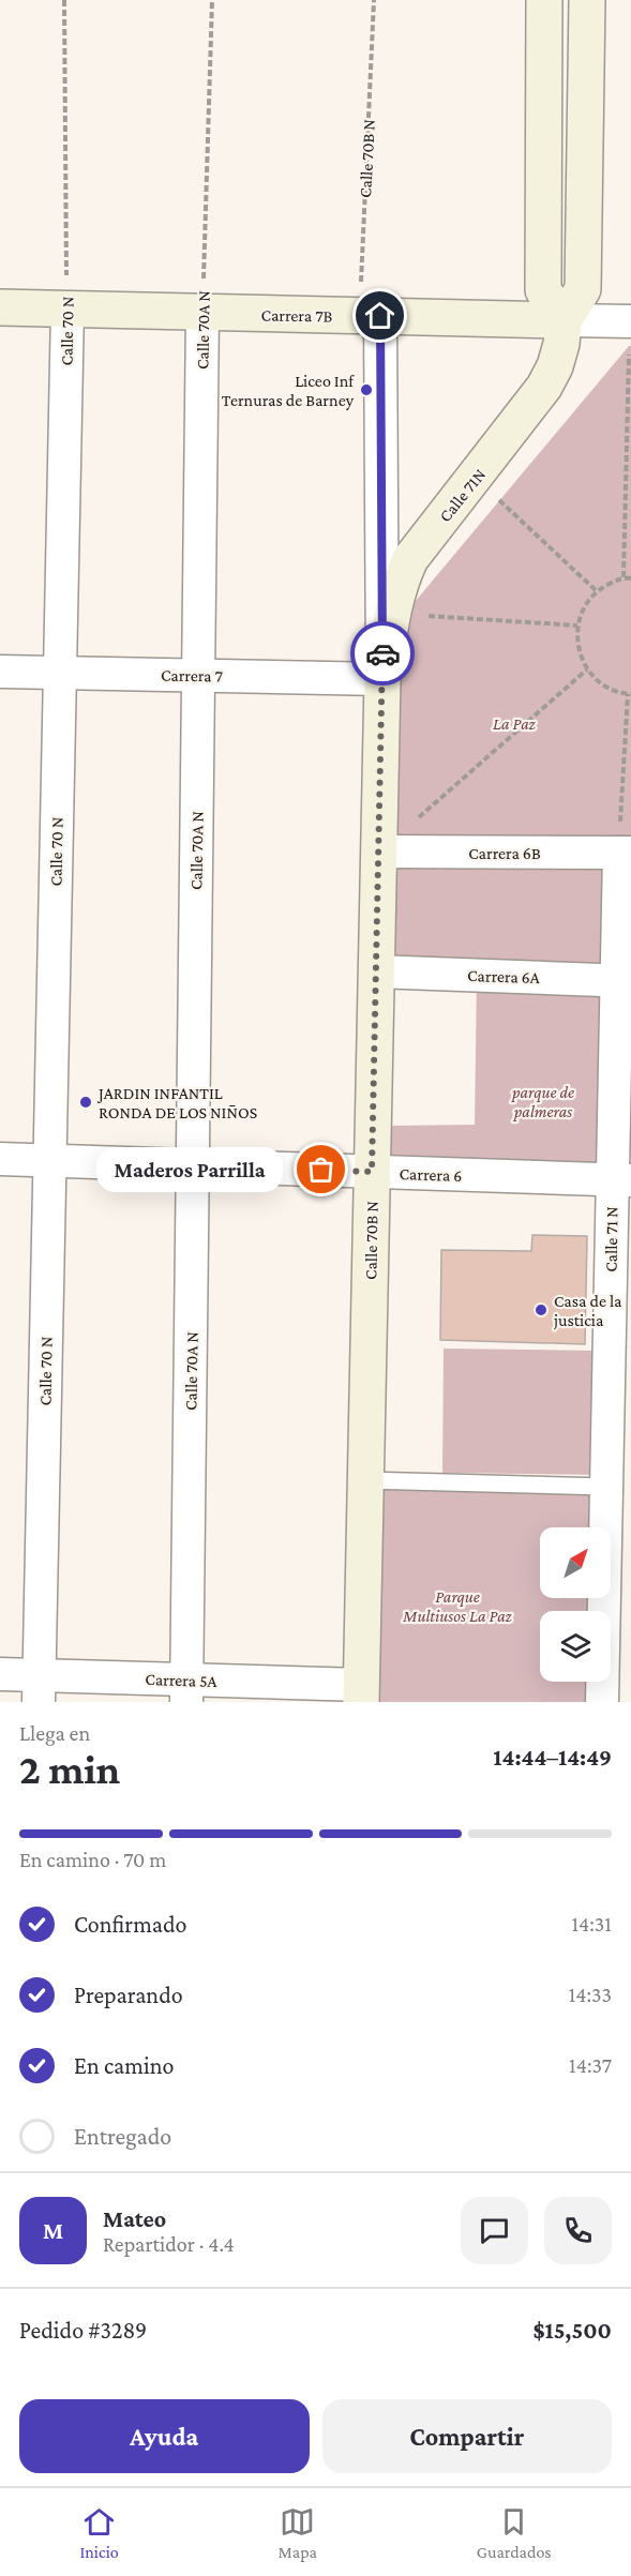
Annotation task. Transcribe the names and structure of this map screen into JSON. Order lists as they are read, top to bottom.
{
  "streets": {
    "street": [
      "Calle 70B N",
      "Carrera 7B",
      "Calle 70A N",
      "Calle 70 N",
      "Calle 71N",
      "Carrera 7",
      "Carrera 6B",
      "Carrera 6A",
      "Carrera 6",
      "Calle 71 N",
      "Carrera 5A"
    ]
  },
  "crossings": [
    ["Calle 70B N", "Carrera 7B"],
    ["Calle 70B N", "Calle 71N"],
    ["Calle 70B N", "Carrera 7"],
    ["Calle 70B N", "Carrera 6B"],
    ["Calle 70B N", "Carrera 6A"],
    ["Calle 70B N", "Carrera 6"],
    ["Calle 70B N", "Carrera 5A"],
    ["Carrera 7B", "Calle 70A N"],
    ["Carrera 7B", "Calle 70 N"],
    ["Carrera 7B", "Calle 71N"],
    ["Calle 70A N", "Carrera 7"],
    ["Calle 70A N", "Carrera 6"],
    ["Calle 70A N", "Carrera 5A"],
    ["Calle 70 N", "Carrera 7"],
    ["Calle 70 N", "Carrera 6"],
    ["Calle 70 N", "Carrera 5A"],
    ["Calle 71N", "Carrera 7"],
    ["Carrera 6B", "Calle 71 N"],
    ["Carrera 6A", "Calle 71 N"],
    ["Carrera 6", "Calle 71 N"]
  ],
  "parks": ["La Paz", "parque de palmeras", "Parque Multiusos La Paz"],
  "places": [
    "Liceo Inf Ternuras de Barney",
    "JARDIN INFANTIL RONDA DE LOS NIÑOS",
    "Maderos Parrilla",
    "Casa de la justicia"
  ],
  "north": "top right",
  "page": {
    "bubble": "Maderos Parrilla",
    "heading": ["2 min", "Llega en", "14:44–14:49"],
    "panel": [
      "Mateo",
      "Repartidor · 4.4",
      "Pedido #3289",
      "$15,500"
    ],
    "bar": "En camino · 70 m",
    "list": [
      ["Confirmado", "14:31"],
      ["Preparando", "14:33"],
      ["En camino", "14:37"],
      "Entregado"
    ],
    "round": "M",
    "buttons": ["Ayuda", "Compartir"],
    "tabs": ["Inicio", "Mapa", "Guardados"]
  }
}
